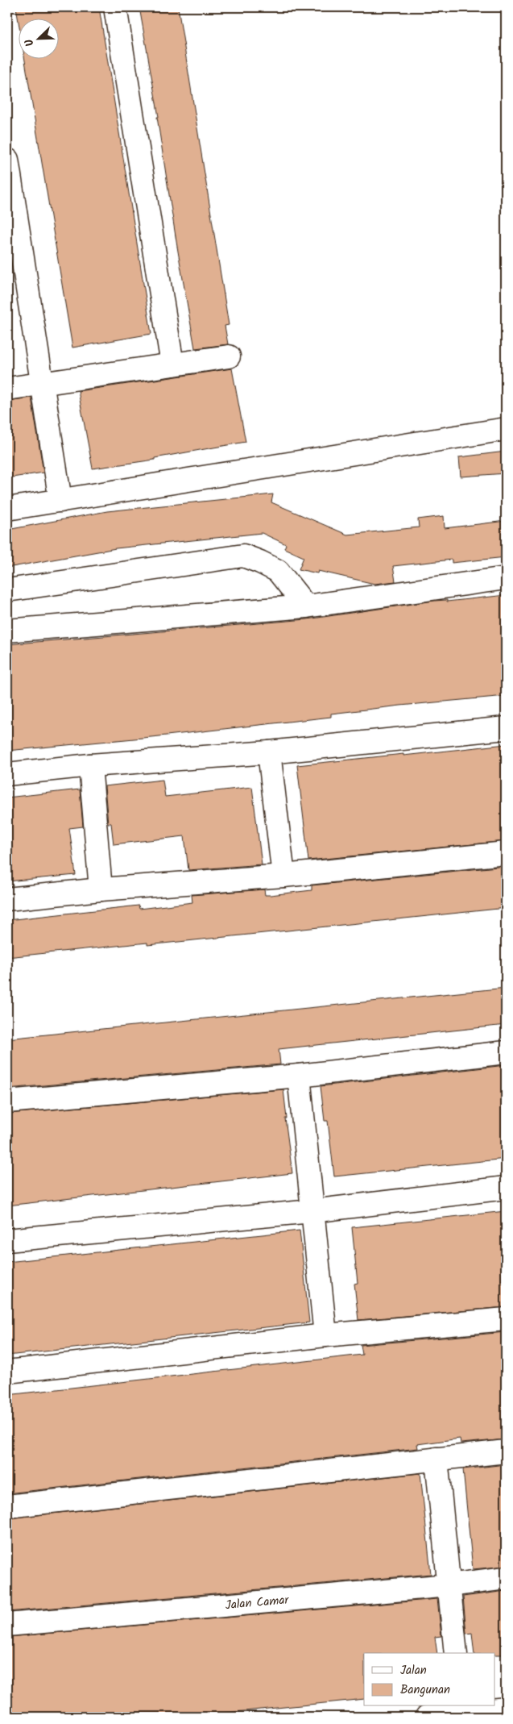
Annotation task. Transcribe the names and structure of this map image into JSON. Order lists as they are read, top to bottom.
{
  "streets": {
    "street": ["Jalan Camar"]
  },
  "legend": ["Jalan", "Bangunan"],
  "north": "bottom left"
}
